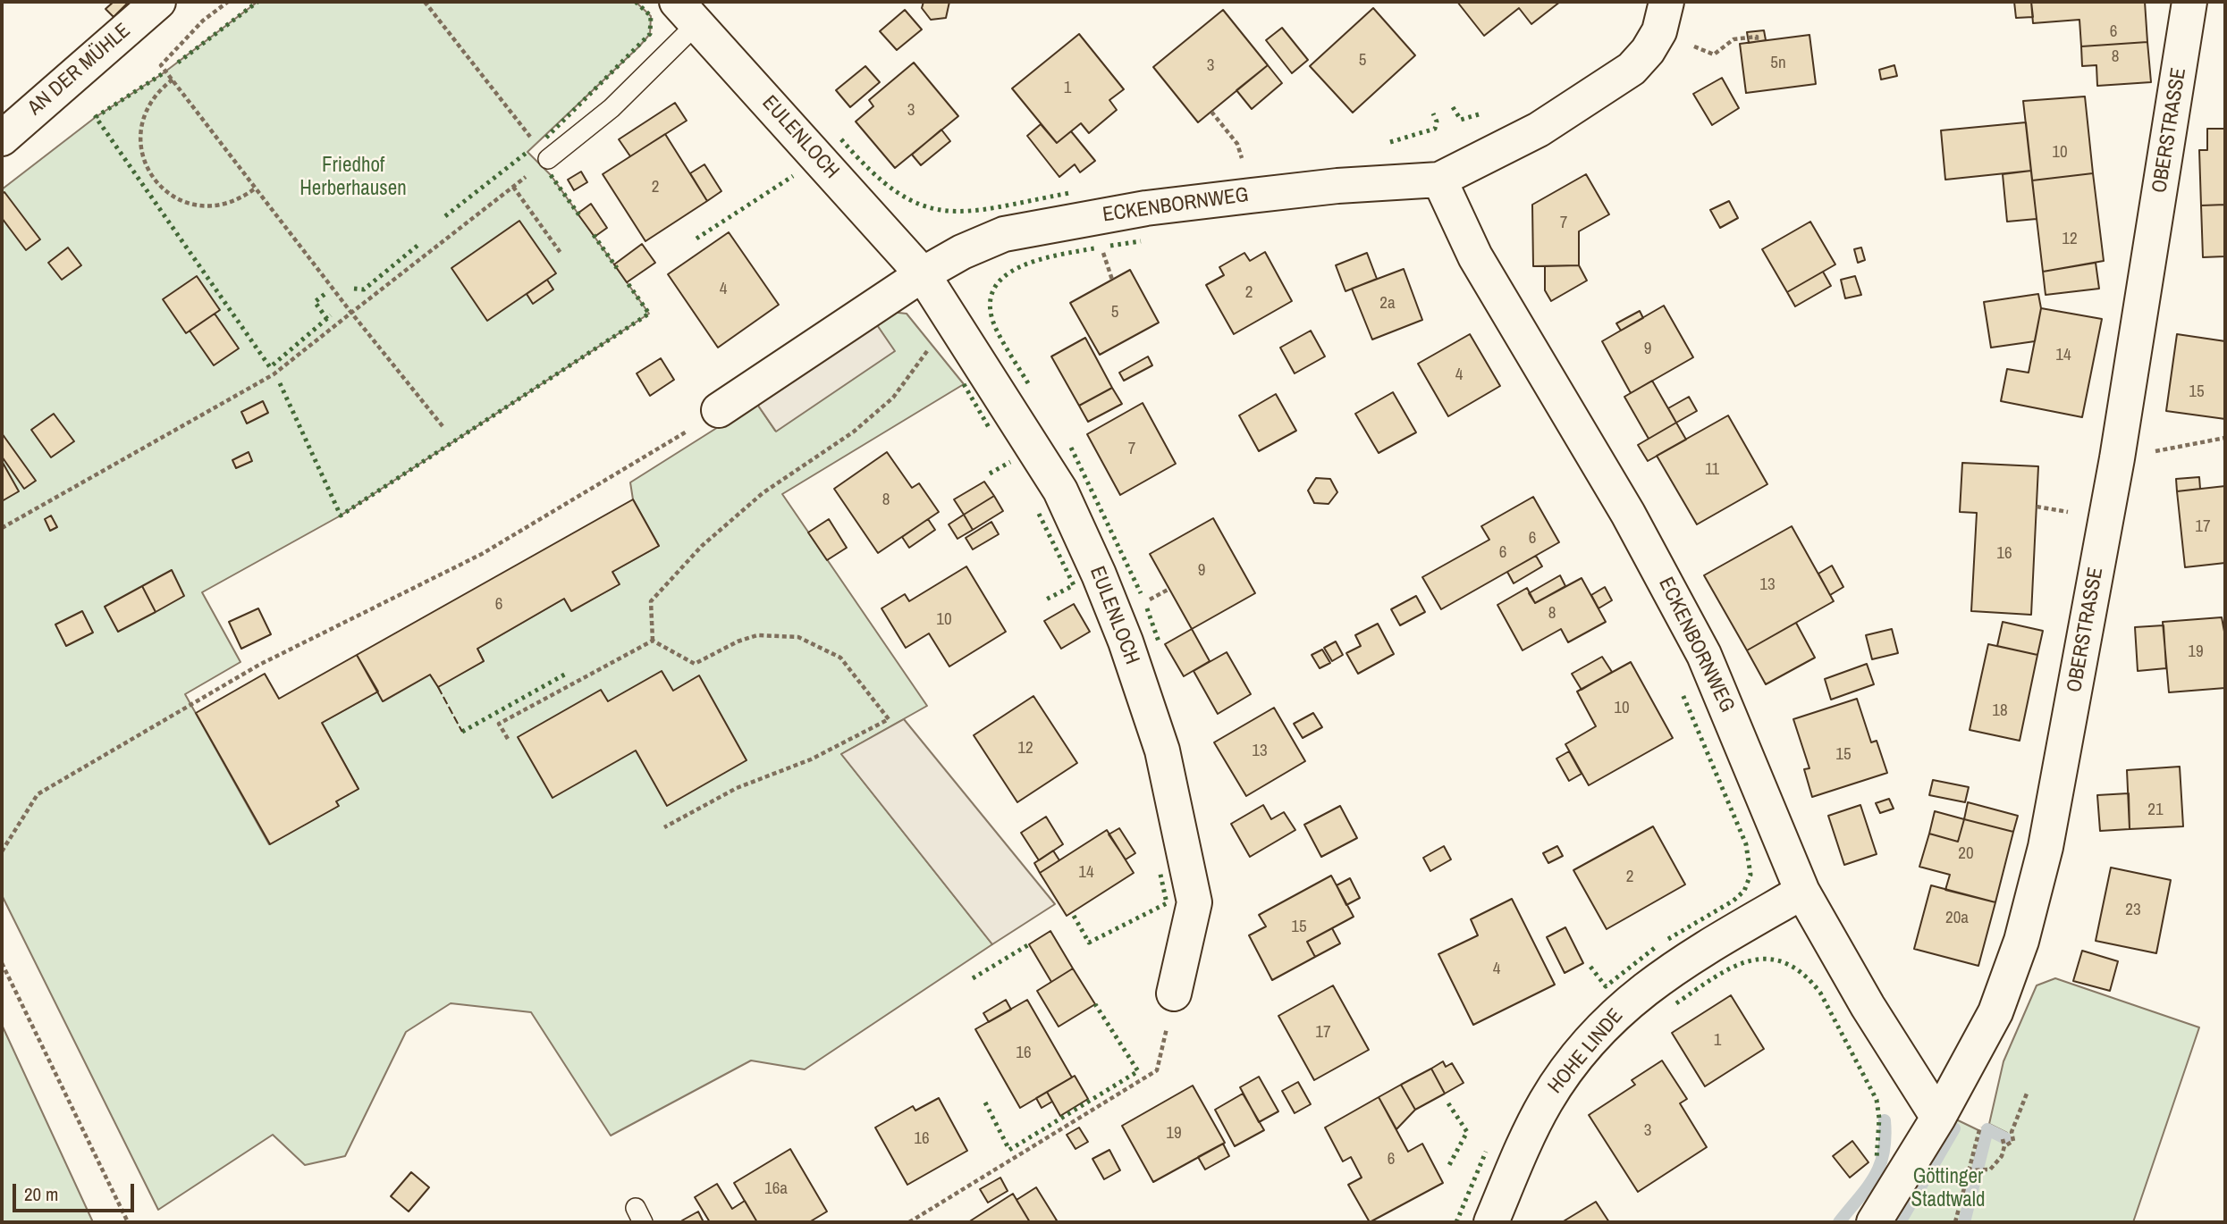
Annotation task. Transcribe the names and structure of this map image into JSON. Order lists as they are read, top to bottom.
{
  "streets": {
    "street": [
      "AN DER MÜHLE",
      "OBERSTRASSE",
      "EULENLOCH",
      "ECKENBORNWEG",
      "HOHE LINDE"
    ]
  },
  "crossings": [
    ["OBERSTRASSE", "ECKENBORNWEG"],
    ["EULENLOCH", "ECKENBORNWEG"],
    ["ECKENBORNWEG", "HOHE LINDE"]
  ],
  "parks": ["Friedhof Herberhausen", "Göttinger Stadtwald"],
  "house_numbers": [
    "6",
    "8",
    "5",
    "5n",
    "3",
    "1",
    "3",
    "10",
    "2",
    "7",
    "12",
    "4",
    "2",
    "2a",
    "5",
    "9",
    "14",
    "4",
    "15",
    "7",
    "11",
    "8",
    "17",
    "6",
    "6",
    "16",
    "9",
    "13",
    "6",
    "8",
    "10",
    "19",
    "10",
    "18",
    "12",
    "13",
    "15",
    "21",
    "20",
    "14",
    "2",
    "23",
    "20a",
    "15",
    "4",
    "17",
    "1",
    "16",
    "3",
    "19",
    "16",
    "6",
    "16a"
  ],
  "scale_bar": "20 m"
}
